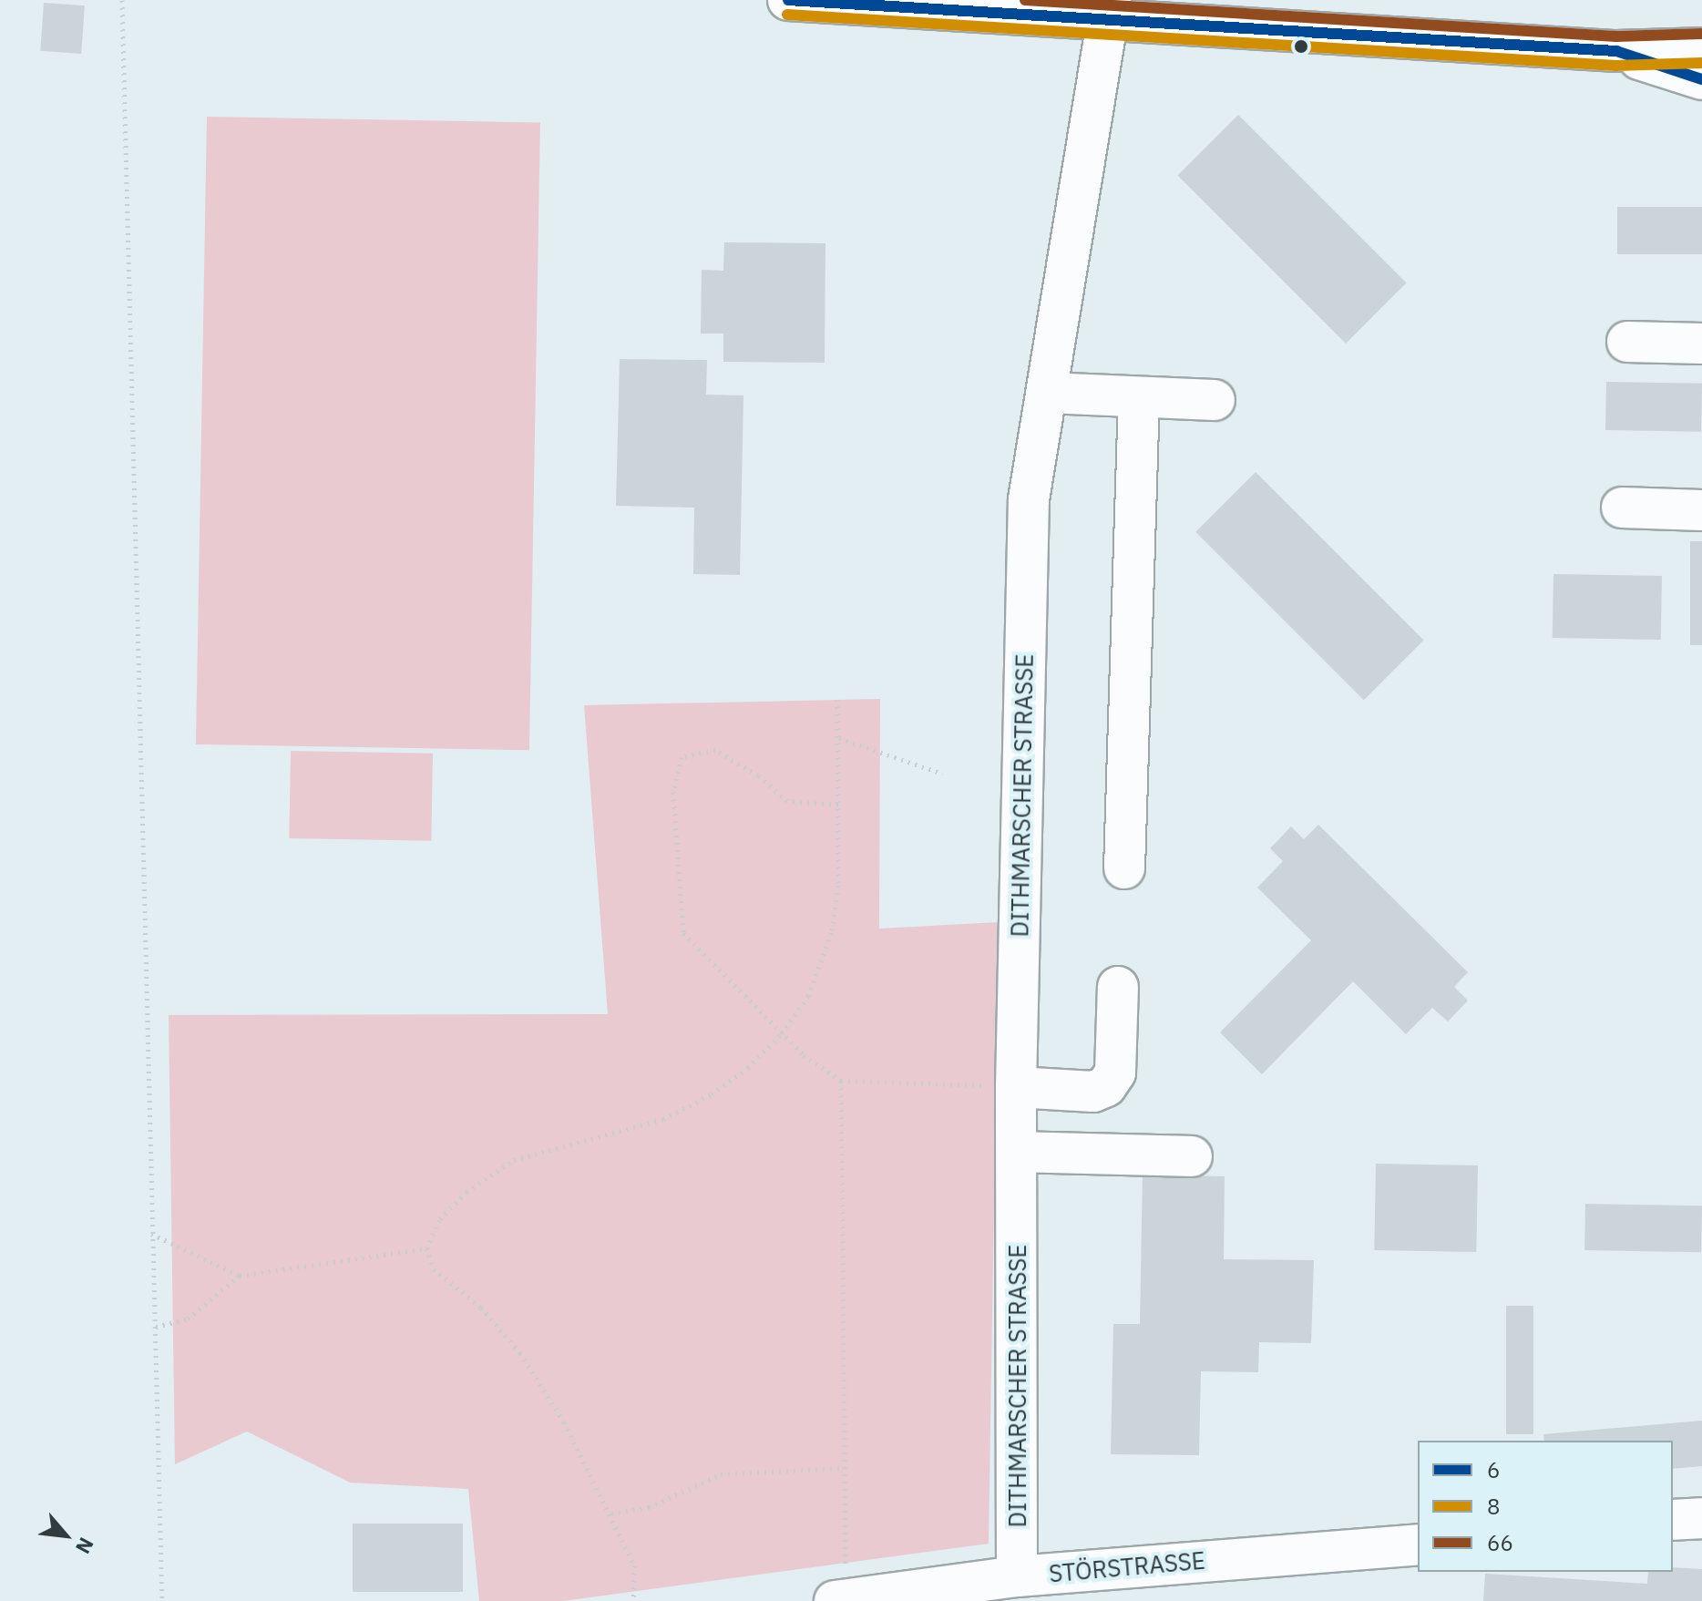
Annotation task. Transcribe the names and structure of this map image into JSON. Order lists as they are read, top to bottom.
{
  "streets": {
    "street": ["DITHMARSCHER STRASSE", "STÖRSTRASSE"]
  },
  "crossings": [
    ["DITHMARSCHER STRASSE", "STÖRSTRASSE"]
  ],
  "lines": ["transit line 6", "transit line 66", "transit line 8"],
  "legend": ["6", "8", "66"],
  "north": "bottom right"
}
